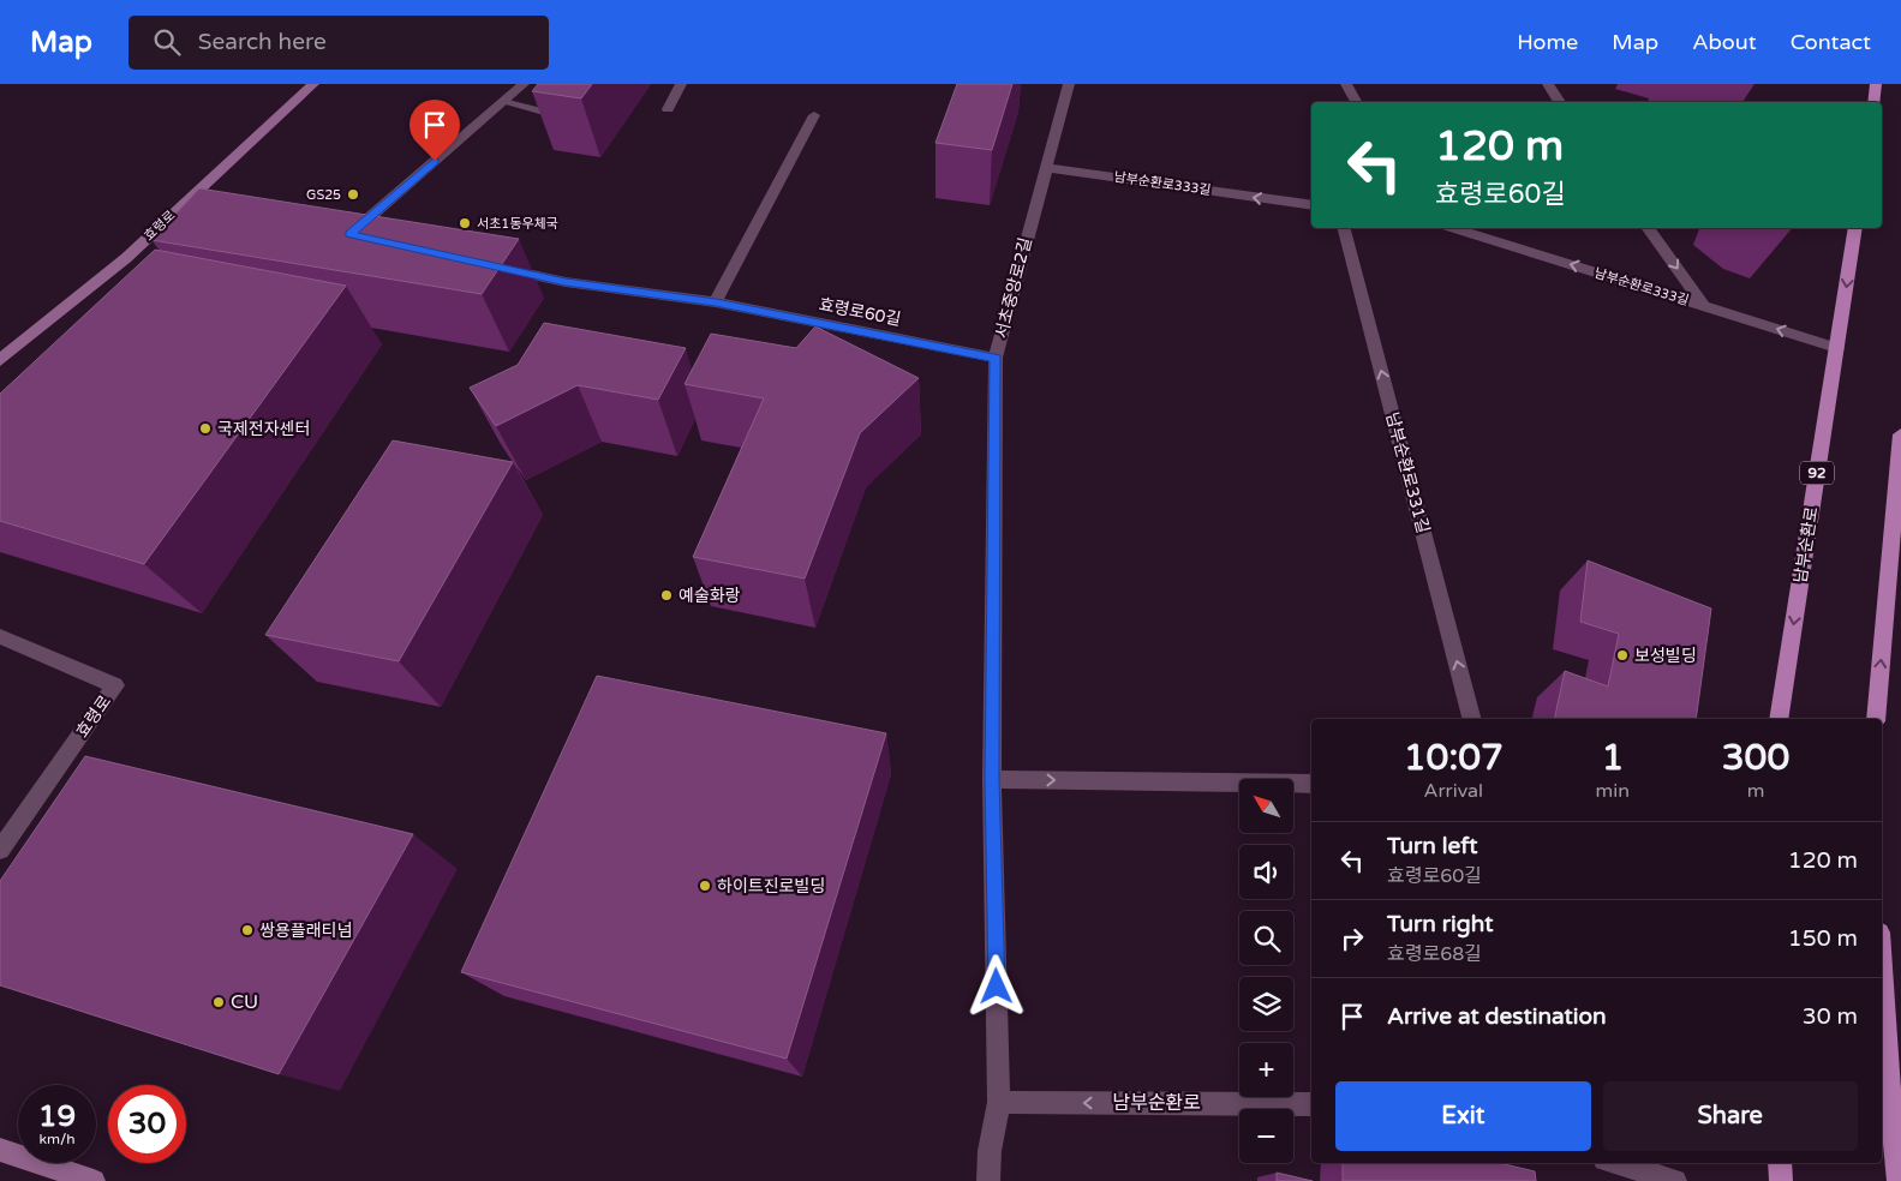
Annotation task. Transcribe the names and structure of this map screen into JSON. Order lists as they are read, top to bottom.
{
  "streets": {
    "main road": ["효령로", "92", "남부순환로"],
    "street": [
      "남부순환로333길",
      "서초중앙로2길",
      "효령로60길",
      "남부순환로331길"
    ]
  },
  "crossings": [
    ["남부순환로333길", "서초중앙로2길"],
    ["남부순환로333길", "남부순환로"],
    ["서초중앙로2길", "효령로60길"],
    ["서초중앙로2길", "남부순환로"]
  ],
  "one_way": ["남부순환로333길", "남부순환로331길"],
  "places": [
    "GS25",
    "서초1동우체국",
    "국제전자센터",
    "예술화랑",
    "보성빌딩",
    "하이트진로빌딩",
    "쌍용플래티넘",
    "CU"
  ],
  "north": "top left",
  "page": {
    "header": "Map",
    "search": "Search here",
    "nav": [
      "Home",
      "Map",
      "About",
      "Contact"
    ],
    "turn": ["120 m", "효령로60길"],
    "eta": [
      "10:07",
      "Arrival",
      "1",
      "min",
      "300",
      "m"
    ],
    "map_buttons": ["+", "−"],
    "list": [
      {
        "name": "Turn left",
        "note": "효령로60길",
        "value": "120 m"
      },
      {
        "name": "Turn right",
        "note": "효령로68길",
        "value": "150 m"
      },
      {
        "name": "Arrive at destination",
        "value": "30 m"
      }
    ],
    "buttons": ["Exit", "Share"],
    "speed": "19 km/h",
    "limit": "30"
  }
}
